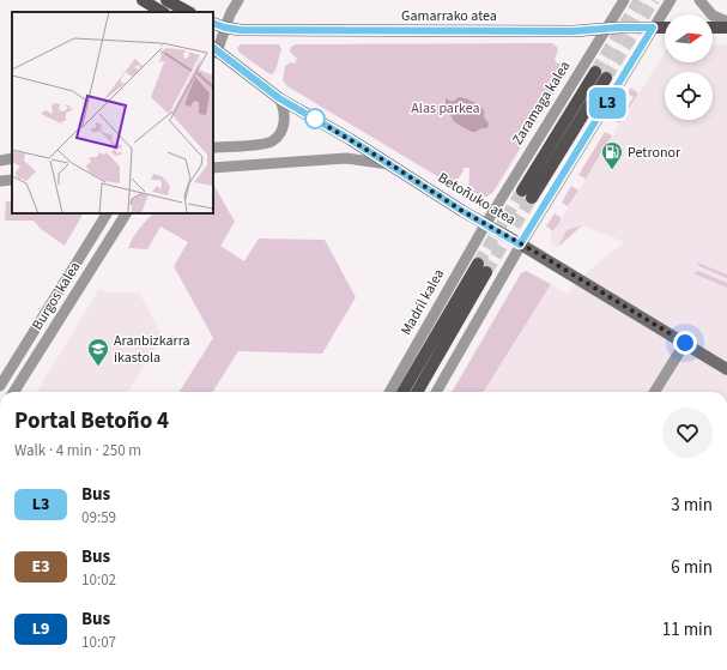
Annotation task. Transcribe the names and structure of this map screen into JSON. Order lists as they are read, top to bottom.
{
  "streets": {
    "main road": ["Gamarrako atea", "Betoñuko atea", "Madril kalea"],
    "street": ["Zaramaga kalea", "Burgos kalea"]
  },
  "crossings": [
    ["Gamarrako atea", "Zaramaga kalea"],
    ["Zaramaga kalea", "Betoñuko atea"],
    ["Zaramaga kalea", "Madril kalea"],
    ["Betoñuko atea", "Madril kalea"]
  ],
  "parks": ["Alas parkea"],
  "places": {
    "fuel station": ["Petronor"],
    "school or university": ["Aranbizkarra ikastola"]
  },
  "lines": ["bus line L3"],
  "north": "right",
  "page": {
    "on_map": "L3",
    "heading": ["Portal Betoño 4", "Walk · 4 min · 250 m"],
    "list": [
      {
        "mark": "L3",
        "name": "Bus",
        "note": "09:59",
        "value": "3 min"
      },
      {
        "mark": "E3",
        "name": "Bus",
        "note": "10:02",
        "value": "6 min"
      },
      {
        "mark": "L9",
        "name": "Bus",
        "note": "10:07",
        "value": "11 min"
      }
    ]
  }
}
